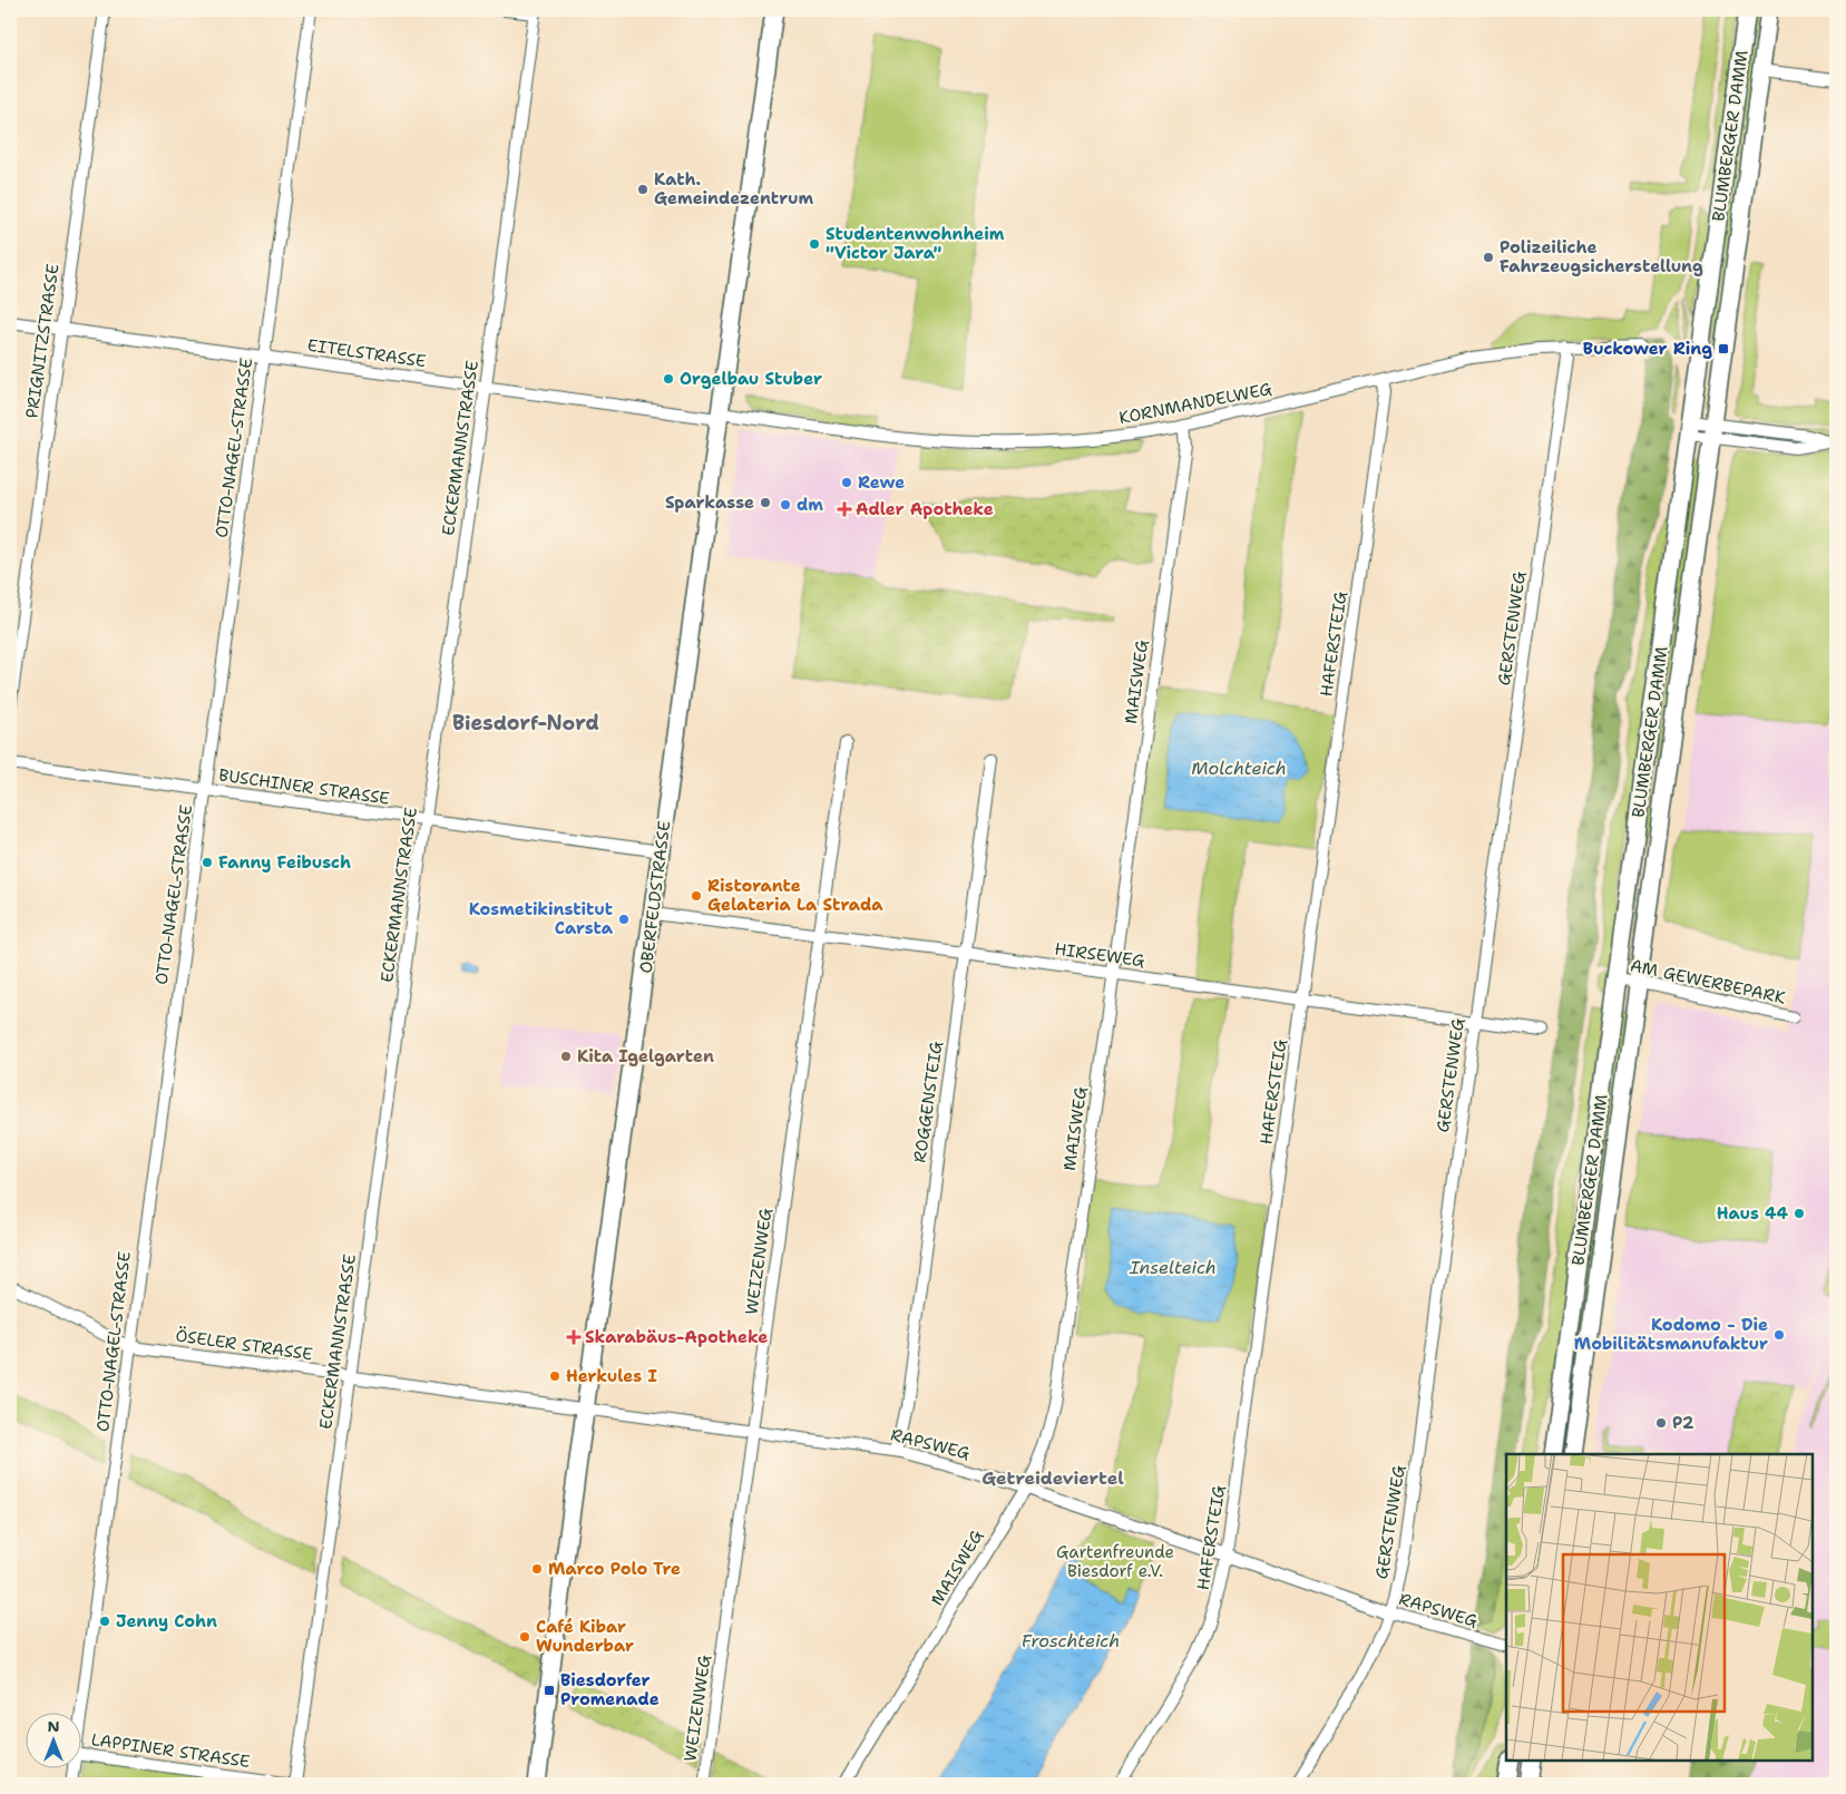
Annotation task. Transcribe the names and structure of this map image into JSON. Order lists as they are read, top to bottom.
{
  "streets": {
    "main road": ["BLUMBERGER DAMM", "OBERFELDSTRASSE"],
    "street": [
      "PRIGNITZSTRASSE",
      "EITELSTRASSE",
      "KORNMANDELWEG",
      "OTTO-NAGEL-STRASSE",
      "ECKERMANNSTRASSE",
      "GERSTENWEG",
      "HAFERSTEIG",
      "MAISWEG",
      "BUSCHINER STRASSE",
      "HIRSEWEG",
      "AM GEWERBEPARK",
      "ROGGENSTEIG",
      "WEIZENWEG",
      "ÖSELER STRASSE",
      "RAPSWEG",
      "LAPPINER STRASSE"
    ]
  },
  "crossings": [
    ["BLUMBERGER DAMM", "AM GEWERBEPARK"],
    ["PRIGNITZSTRASSE", "EITELSTRASSE"],
    ["EITELSTRASSE", "KORNMANDELWEG"],
    ["EITELSTRASSE", "OTTO-NAGEL-STRASSE"],
    ["EITELSTRASSE", "ECKERMANNSTRASSE"],
    ["EITELSTRASSE", "OBERFELDSTRASSE"],
    ["KORNMANDELWEG", "GERSTENWEG"],
    ["KORNMANDELWEG", "HAFERSTEIG"],
    ["KORNMANDELWEG", "MAISWEG"],
    ["KORNMANDELWEG", "OBERFELDSTRASSE"],
    ["OTTO-NAGEL-STRASSE", "BUSCHINER STRASSE"],
    ["OTTO-NAGEL-STRASSE", "ÖSELER STRASSE"],
    ["ECKERMANNSTRASSE", "BUSCHINER STRASSE"],
    ["ECKERMANNSTRASSE", "ÖSELER STRASSE"],
    ["ECKERMANNSTRASSE", "LAPPINER STRASSE"],
    ["GERSTENWEG", "HIRSEWEG"],
    ["GERSTENWEG", "RAPSWEG"],
    ["HAFERSTEIG", "HIRSEWEG"],
    ["HAFERSTEIG", "RAPSWEG"],
    ["MAISWEG", "HIRSEWEG"],
    ["MAISWEG", "RAPSWEG"],
    ["BUSCHINER STRASSE", "OBERFELDSTRASSE"],
    ["OBERFELDSTRASSE", "HIRSEWEG"],
    ["OBERFELDSTRASSE", "ÖSELER STRASSE"],
    ["OBERFELDSTRASSE", "RAPSWEG"],
    ["HIRSEWEG", "ROGGENSTEIG"],
    ["HIRSEWEG", "WEIZENWEG"],
    ["ROGGENSTEIG", "RAPSWEG"],
    ["WEIZENWEG", "RAPSWEG"],
    ["ÖSELER STRASSE", "RAPSWEG"]
  ],
  "districts": ["Biesdorf-Nord", "Getreideviertel"],
  "water": ["Molchteich", "Inselteich", "Froschteich"],
  "parks": ["Gartenfreunde Biesdorf e.V."],
  "places": {
    "other": [
      "Kath. Gemeindezentrum",
      "Studentenwohnheim \"Victor Jara\"",
      "Polizeiliche Fahrzeugsicherstellung",
      "Orgelbau Stuber",
      "Rewe",
      "Sparkasse",
      "dm",
      "Fanny Feibusch",
      "Ristorante Gelateria La Strada",
      "Kosmetikinstitut Carsta",
      "Kita Igelgarten",
      "Haus 44",
      "Kodomo - Die Mobilitätsmanufaktur",
      "Herkules I",
      "P2",
      "Marco Polo Tre",
      "Jenny Cohn",
      "Café Kibar Wunderbar"
    ],
    "transit": ["Buckower Ring", "Biesdorfer Promenade"],
    "health": ["Adler Apotheke", "Skarabäus-Apotheke"]
  },
  "north": "top"
}
